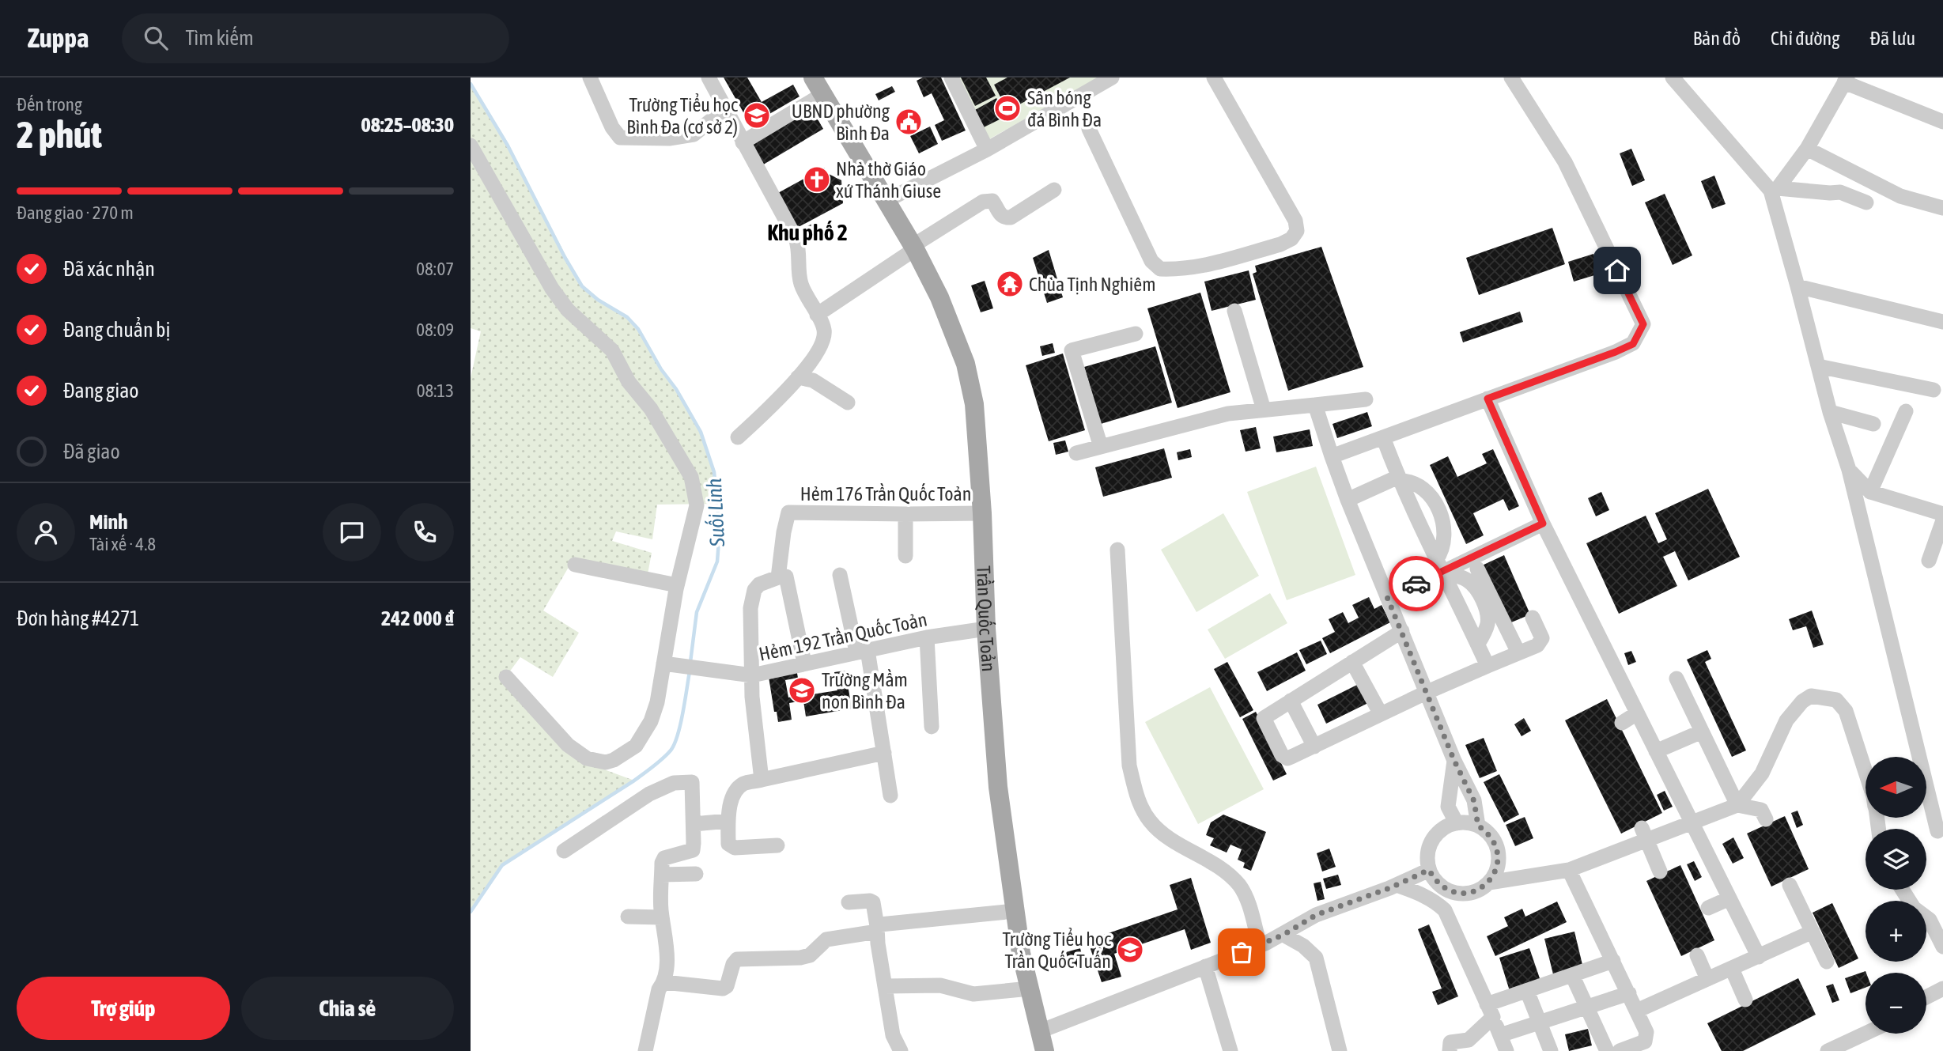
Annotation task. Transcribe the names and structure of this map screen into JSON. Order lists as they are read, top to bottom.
{
  "streets": {
    "main road": ["Trần Quốc Toản"],
    "street": ["Hẻm 176 Trần Quốc Toản", "Hẻm 192 Trần Quốc Toản"]
  },
  "crossings": [
    ["Hẻm 176 Trần Quốc Toản", "Trần Quốc Toản"],
    ["Trần Quốc Toản", "Hẻm 192 Trần Quốc Toản"]
  ],
  "districts": ["Khu phố 2"],
  "water": ["Suối Linh"],
  "places": {
    "sports": ["Sân bóng đá Bình Đa"],
    "school or university": ["Trường Tiểu học Bình Đa (cơ sở 2)", "Trường Mầm non Bình Đa", "Trường Tiểu học Trần Quốc Tuấn"],
    "public building": ["UBND phường Bình Đa"],
    "church": ["Nhà thờ Giáo xứ Thánh Giuse"],
    "temple": ["Chùa Tịnh Nghiêm"]
  },
  "north": "left",
  "page": {
    "header": "Zuppa",
    "search": "Tìm kiếm",
    "nav": ["Bản đồ", "Chỉ đường", "Đã lưu"],
    "heading": ["2 phút", "Đến trong", "08:25–08:30"],
    "panel": [
      "Minh",
      "Tài xế · 4.8",
      "Đơn hàng #4271",
      "242 000 ₫"
    ],
    "bar": "Đang giao · 270 m",
    "list": [
      ["Đã xác nhận", "08:07"],
      ["Đang chuẩn bị", "08:09"],
      ["Đang giao", "08:13"],
      "Đã giao"
    ],
    "map_buttons": ["+", "−"],
    "buttons": ["Trợ giúp", "Chia sẻ"]
  }
}
